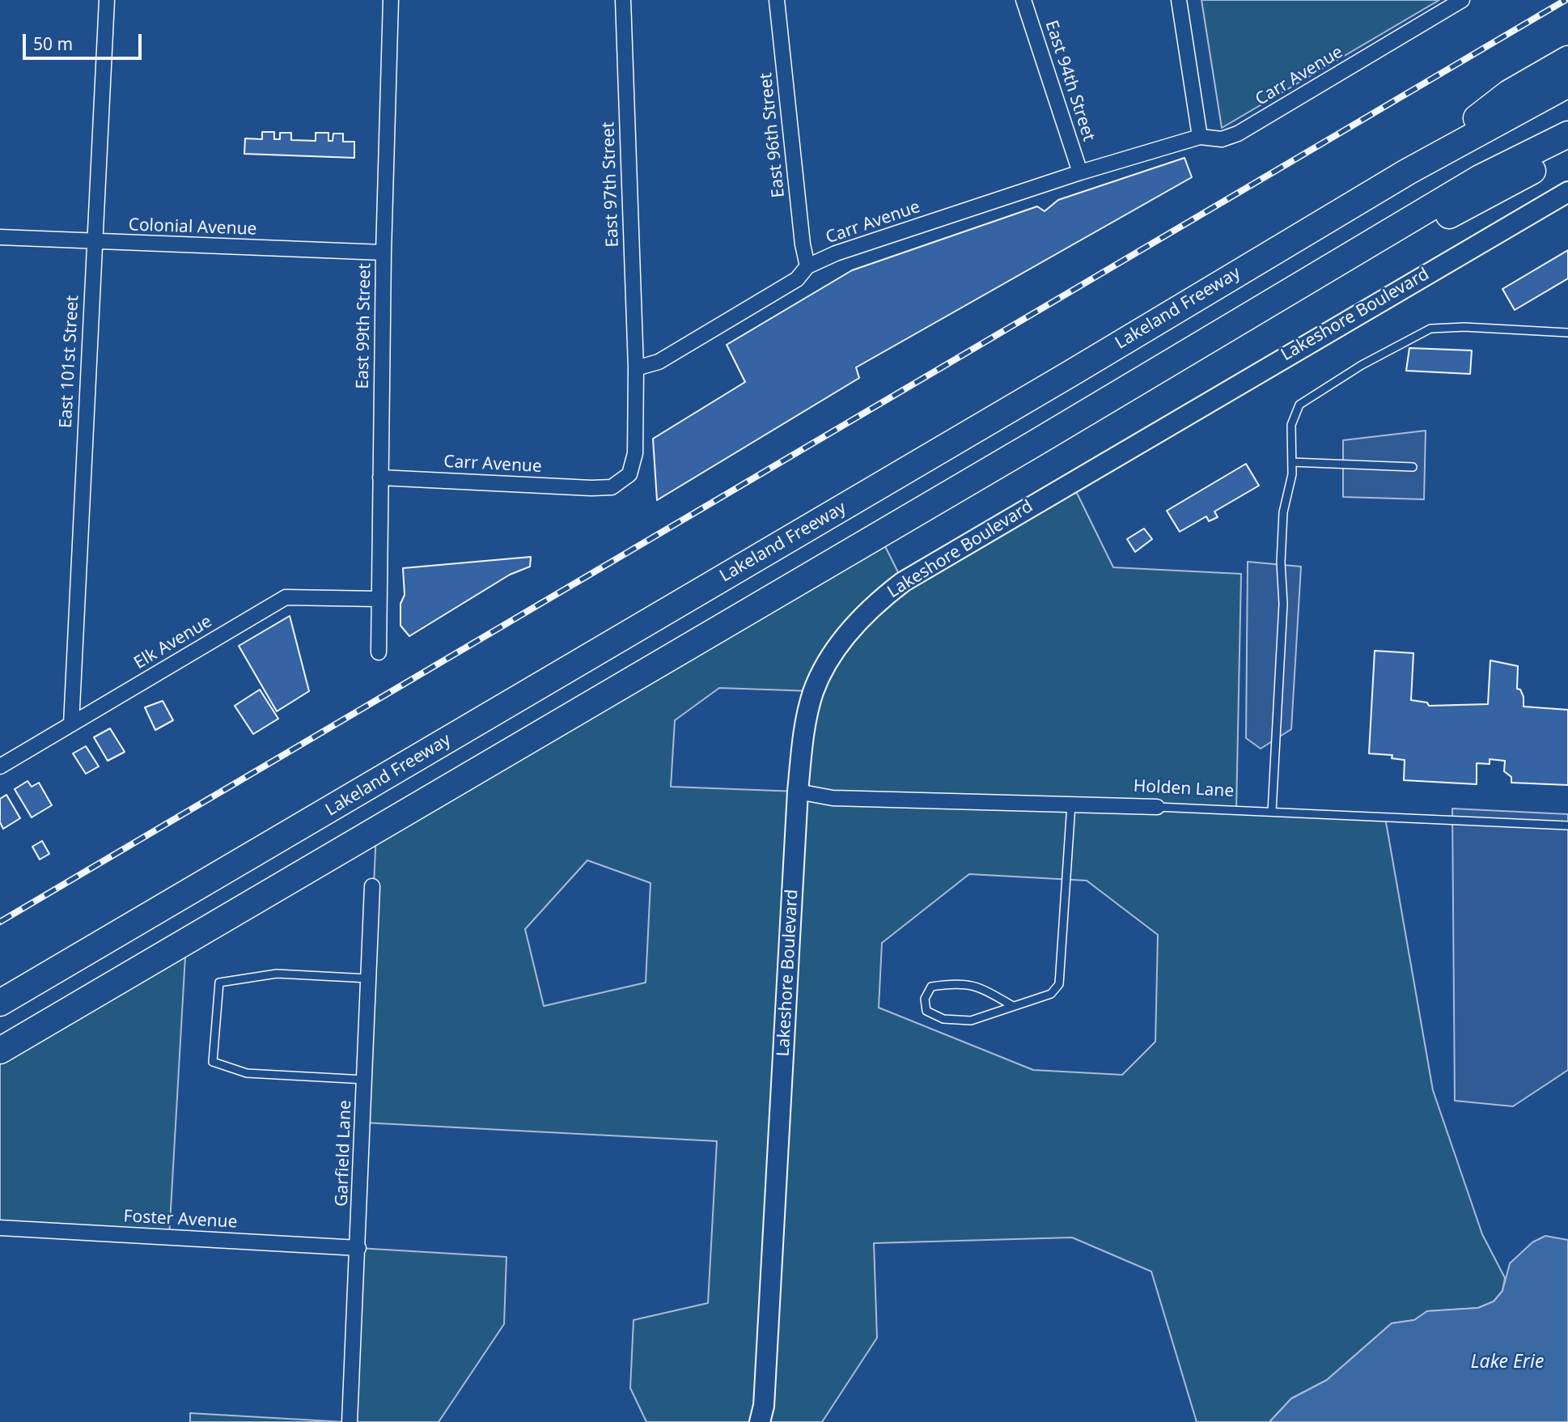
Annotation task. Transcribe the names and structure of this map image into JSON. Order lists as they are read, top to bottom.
{
  "streets": {
    "highway": ["Lakeland Freeway"],
    "street": [
      "Carr Avenue",
      "East 94th Street",
      "East 96th Street",
      "East 97th Street",
      "Colonial Avenue",
      "Lakeshore Boulevard",
      "East 99th Street",
      "East 101st Street",
      "Elk Avenue",
      "Holden Lane",
      "Garfield Lane",
      "Foster Avenue"
    ]
  },
  "crossings": [
    ["Carr Avenue", "East 94th Street"],
    ["Carr Avenue", "East 96th Street"],
    ["Carr Avenue", "East 97th Street"],
    ["Carr Avenue", "East 99th Street"],
    ["Colonial Avenue", "East 99th Street"],
    ["Colonial Avenue", "East 101st Street"],
    ["Lakeshore Boulevard", "Holden Lane"],
    ["East 99th Street", "Elk Avenue"],
    ["East 101st Street", "Elk Avenue"],
    ["Garfield Lane", "Foster Avenue"]
  ],
  "water": ["Lake Erie"],
  "scale_bar": "50 m"
}
